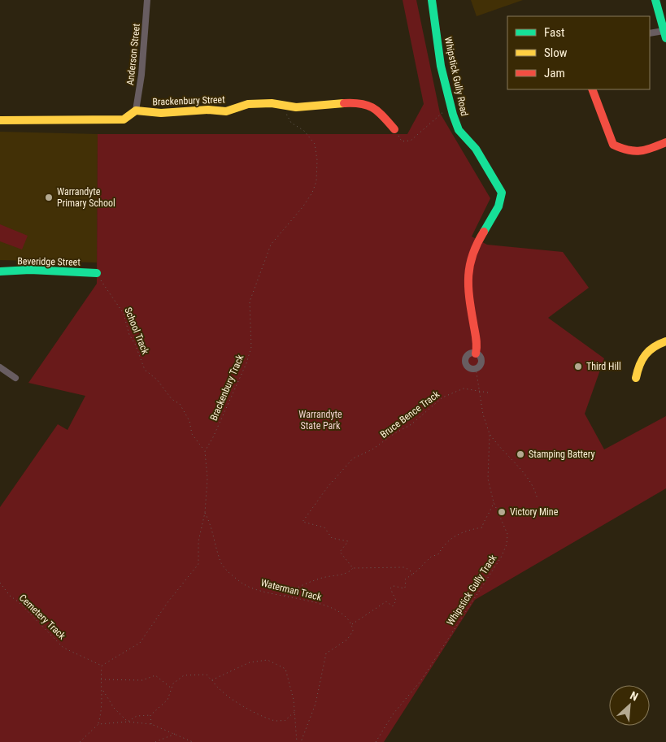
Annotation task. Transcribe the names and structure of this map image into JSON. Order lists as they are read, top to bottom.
{
  "streets": {
    "street": [
      "Anderson Street",
      "Whipstick Gully Road",
      "Brackenbury Street",
      "Beveridge Street"
    ],
    "path": [
      "School Track",
      "Brackenbury Track",
      "Bruce Bence Track",
      "Waterman Track",
      "Whipstick Gully Track",
      "Cemetery Track"
    ]
  },
  "crossings": [
    ["Anderson Street", "Brackenbury Street"],
    ["Whipstick Gully Road", "Whipstick Gully Track"],
    ["Brackenbury Street", "Brackenbury Track"],
    ["Beveridge Street", "School Track"],
    ["School Track", "Brackenbury Track"],
    ["Bruce Bence Track", "Whipstick Gully Track"]
  ],
  "parks": ["Warrandyte State Park"],
  "places": [
    "Warrandyte Primary School",
    "Third Hill",
    "Stamping Battery",
    "Victory Mine"
  ],
  "legend": ["Fast", "Slow", "Jam"],
  "north": "top right"
}
